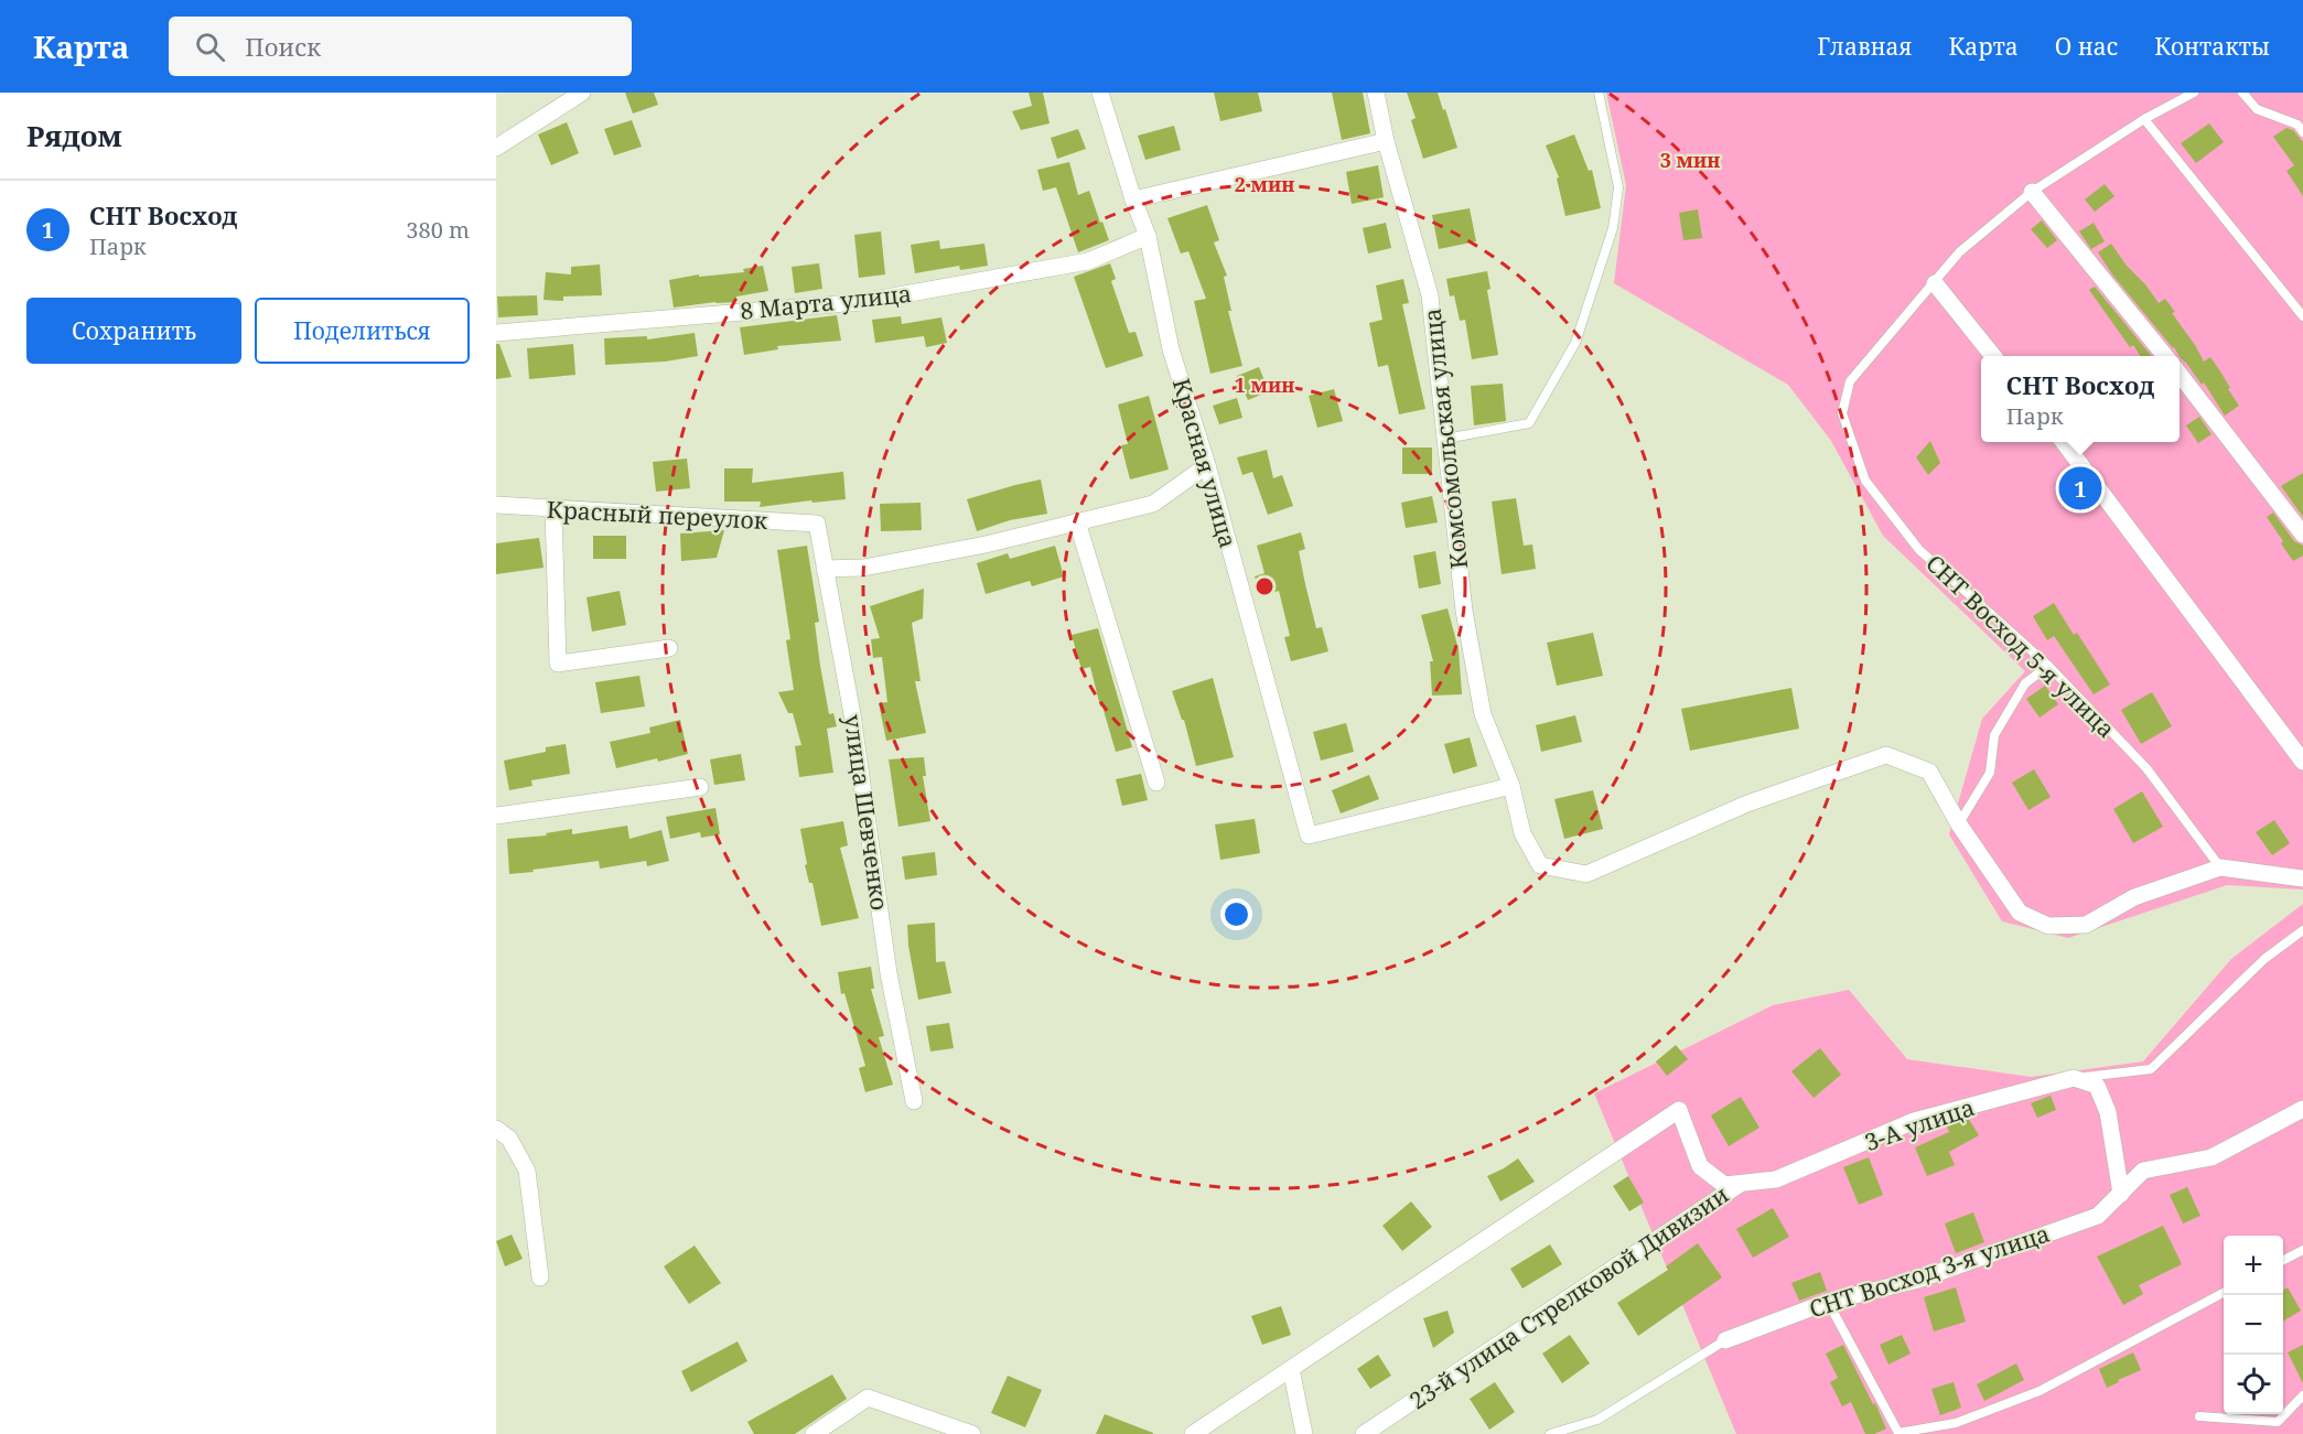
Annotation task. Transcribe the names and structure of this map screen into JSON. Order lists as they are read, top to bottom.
{
  "streets": {
    "street": [
      "8 Марта улица",
      "Комсомольская улица",
      "Красная улица",
      "Красный переулок",
      "улица Шевченко",
      "3-А улица",
      "СНТ Восход 3-я улица",
      "23-й улица Стрелковой Дивизии"
    ],
    "lane": ["СНТ Восход 5-я улица"]
  },
  "crossings": [
    ["8 Марта улица", "Красная улица"],
    ["Комсомольская улица", "Красная улица"],
    ["Красный переулок", "улица Шевченко"],
    ["3-А улица", "23-й улица Стрелковой Дивизии"]
  ],
  "page": {
    "header": "Карта",
    "search": "Поиск",
    "nav": [
      "Главная",
      "Карта",
      "О нас",
      "Контакты"
    ],
    "heading": "Рядом",
    "list": [
      {
        "mark": "1",
        "name": "СНТ Восход",
        "note": "Парк",
        "value": "380 m"
      }
    ],
    "buttons": ["Сохранить", "Поделиться"],
    "popup": ["СНТ Восход", "Парк"],
    "pins": "1",
    "map_buttons": ["+", "−"]
  },
  "rings": ["3 мин", "2 мин", "1 мин"]
}
